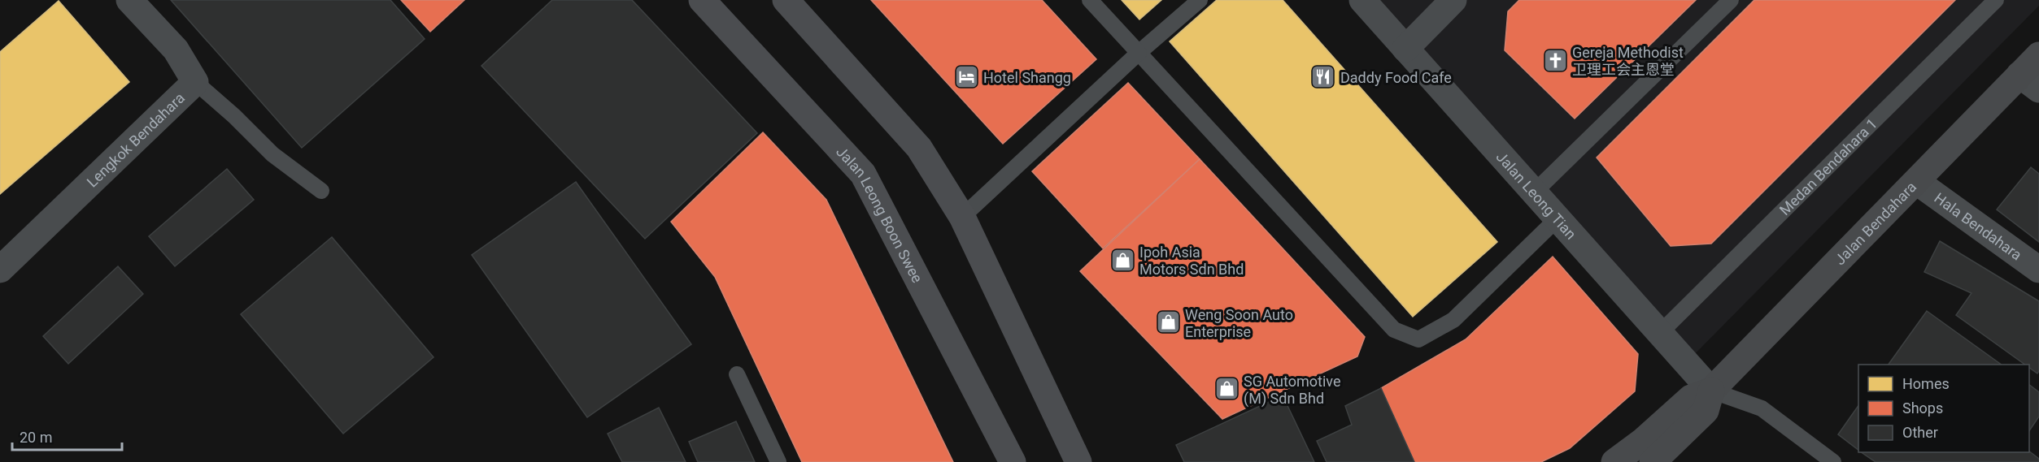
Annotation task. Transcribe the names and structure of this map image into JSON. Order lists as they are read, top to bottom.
{
  "streets": {
    "main road": ["Jalan Leong Boon Swee", "Jalan Bendahara"],
    "street": ["Lengkok Bendahara", "Jalan Leong Tian", "Hala Bendahara"],
    "lane": ["Medan Bendahara 1"]
  },
  "crossings": [
    ["Medan Bendahara 1", "Jalan Leong Tian"],
    ["Jalan Leong Tian", "Jalan Bendahara"],
    ["Jalan Bendahara", "Hala Bendahara"]
  ],
  "places": {
    "church": ["Gereja Methodist 卫理工会主恩堂"],
    "hotel": ["Hotel Shangg"],
    "restaurant": ["Daddy Food Cafe"],
    "shop": ["Ipoh Asia Motors Sdn Bhd", "Weng Soon Auto Enterprise", "SG Automotive (M) Sdn Bhd"]
  },
  "legend": ["Homes", "Shops", "Other"],
  "scale_bar": "20 m"
}
